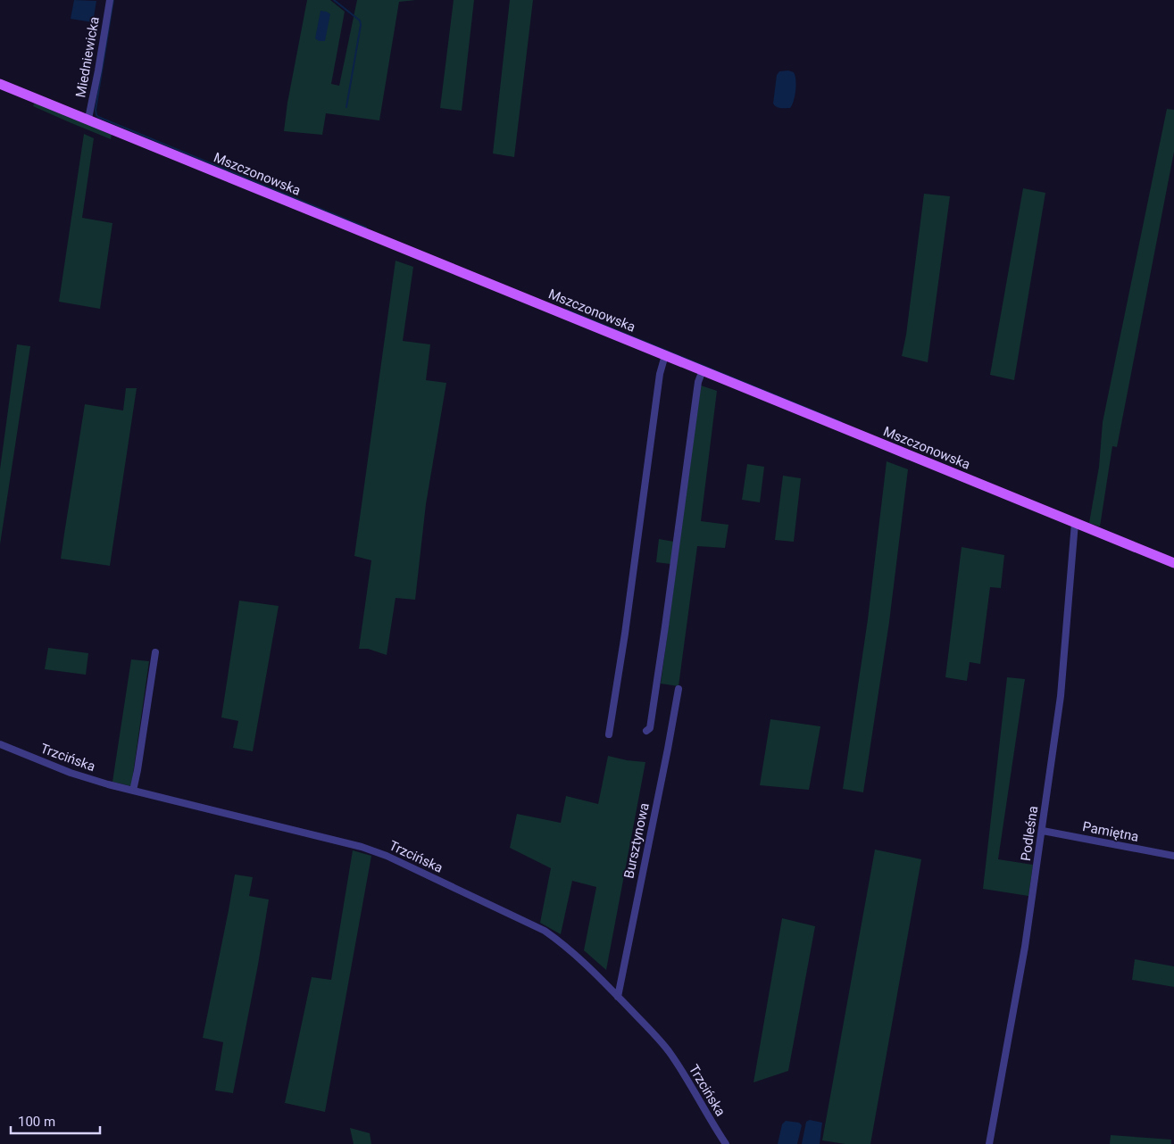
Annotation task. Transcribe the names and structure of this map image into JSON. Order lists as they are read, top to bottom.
{
  "streets": {
    "main road": ["Mszczonowska"],
    "street": [
      "Miedniewicka",
      "Trzcińska",
      "Pamiętna",
      "Podleśna",
      "Bursztynowa"
    ]
  },
  "crossings": [
    ["Miedniewicka", "Mszczonowska"],
    ["Mszczonowska", "Podleśna"],
    ["Trzcińska", "Bursztynowa"],
    ["Pamiętna", "Podleśna"]
  ],
  "scale_bar": "100 m"
}
